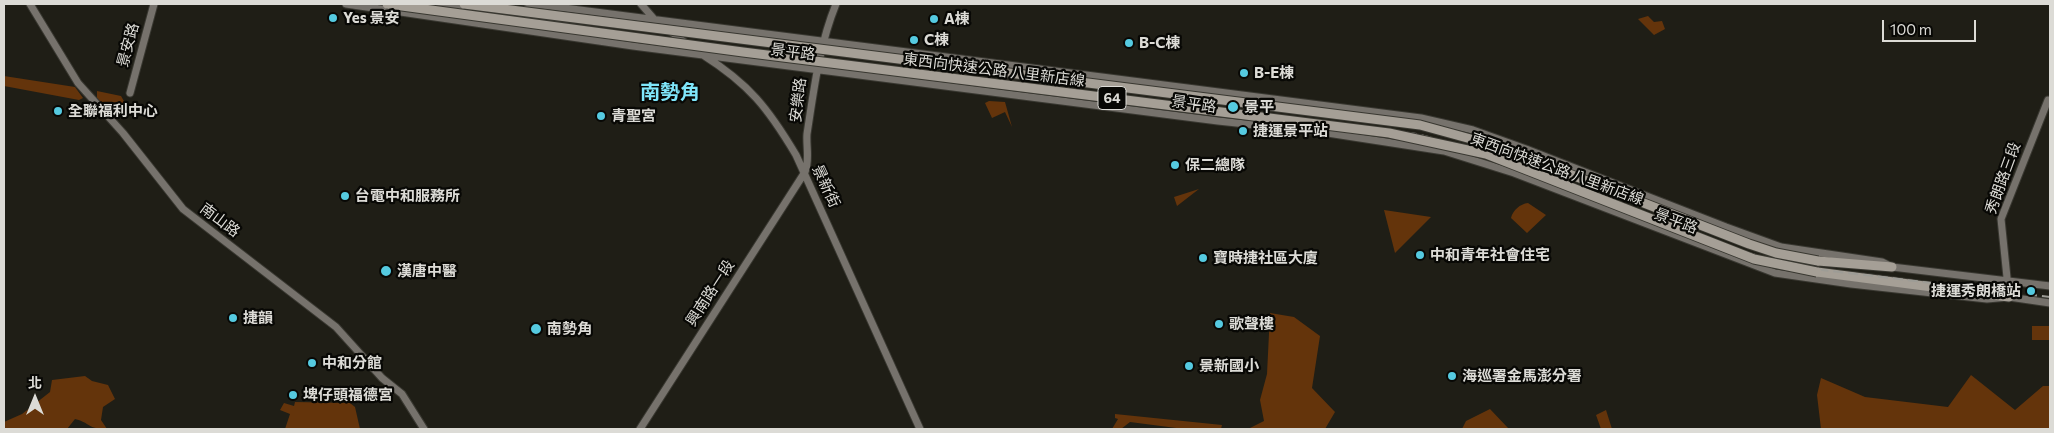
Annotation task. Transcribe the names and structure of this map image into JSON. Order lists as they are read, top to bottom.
{
  "streets": {
    "highway": ["東西向快速公路 八里新店線", "64"],
    "main road": [
      "景安路",
      "景平路",
      "安樂路",
      "秀朗路三段",
      "景新街",
      "南山路",
      "興南路一段"
    ]
  },
  "crossings": [
    ["景平路", "東西向快速公路 八里新店線"],
    ["景平路", "安樂路"],
    ["景平路", "秀朗路三段"],
    ["景平路", "景新街"],
    ["東西向快速公路 八里新店線", "秀朗路三段"],
    ["安樂路", "景新街"],
    ["安樂路", "興南路一段"],
    ["景新街", "興南路一段"]
  ],
  "districts": ["南勢角"],
  "places": [
    "Yes 景安",
    "A棟",
    "C棟",
    "B-C棟",
    "B-E棟",
    "景平",
    "全聯福利中心",
    "青聖宮",
    "捷運景平站",
    "保二總隊",
    "台電中和服務所",
    "中和青年社會住宅",
    "寶時捷社區大廈",
    "漢唐中醫",
    "捷運秀朗橋站",
    "捷韻",
    "歌聲樓",
    "南勢角",
    "中和分館",
    "景新國小",
    "海巡署金馬澎分署",
    "埤仔頭福德宮"
  ],
  "scale_bar": "100 m",
  "north": "top"
}
